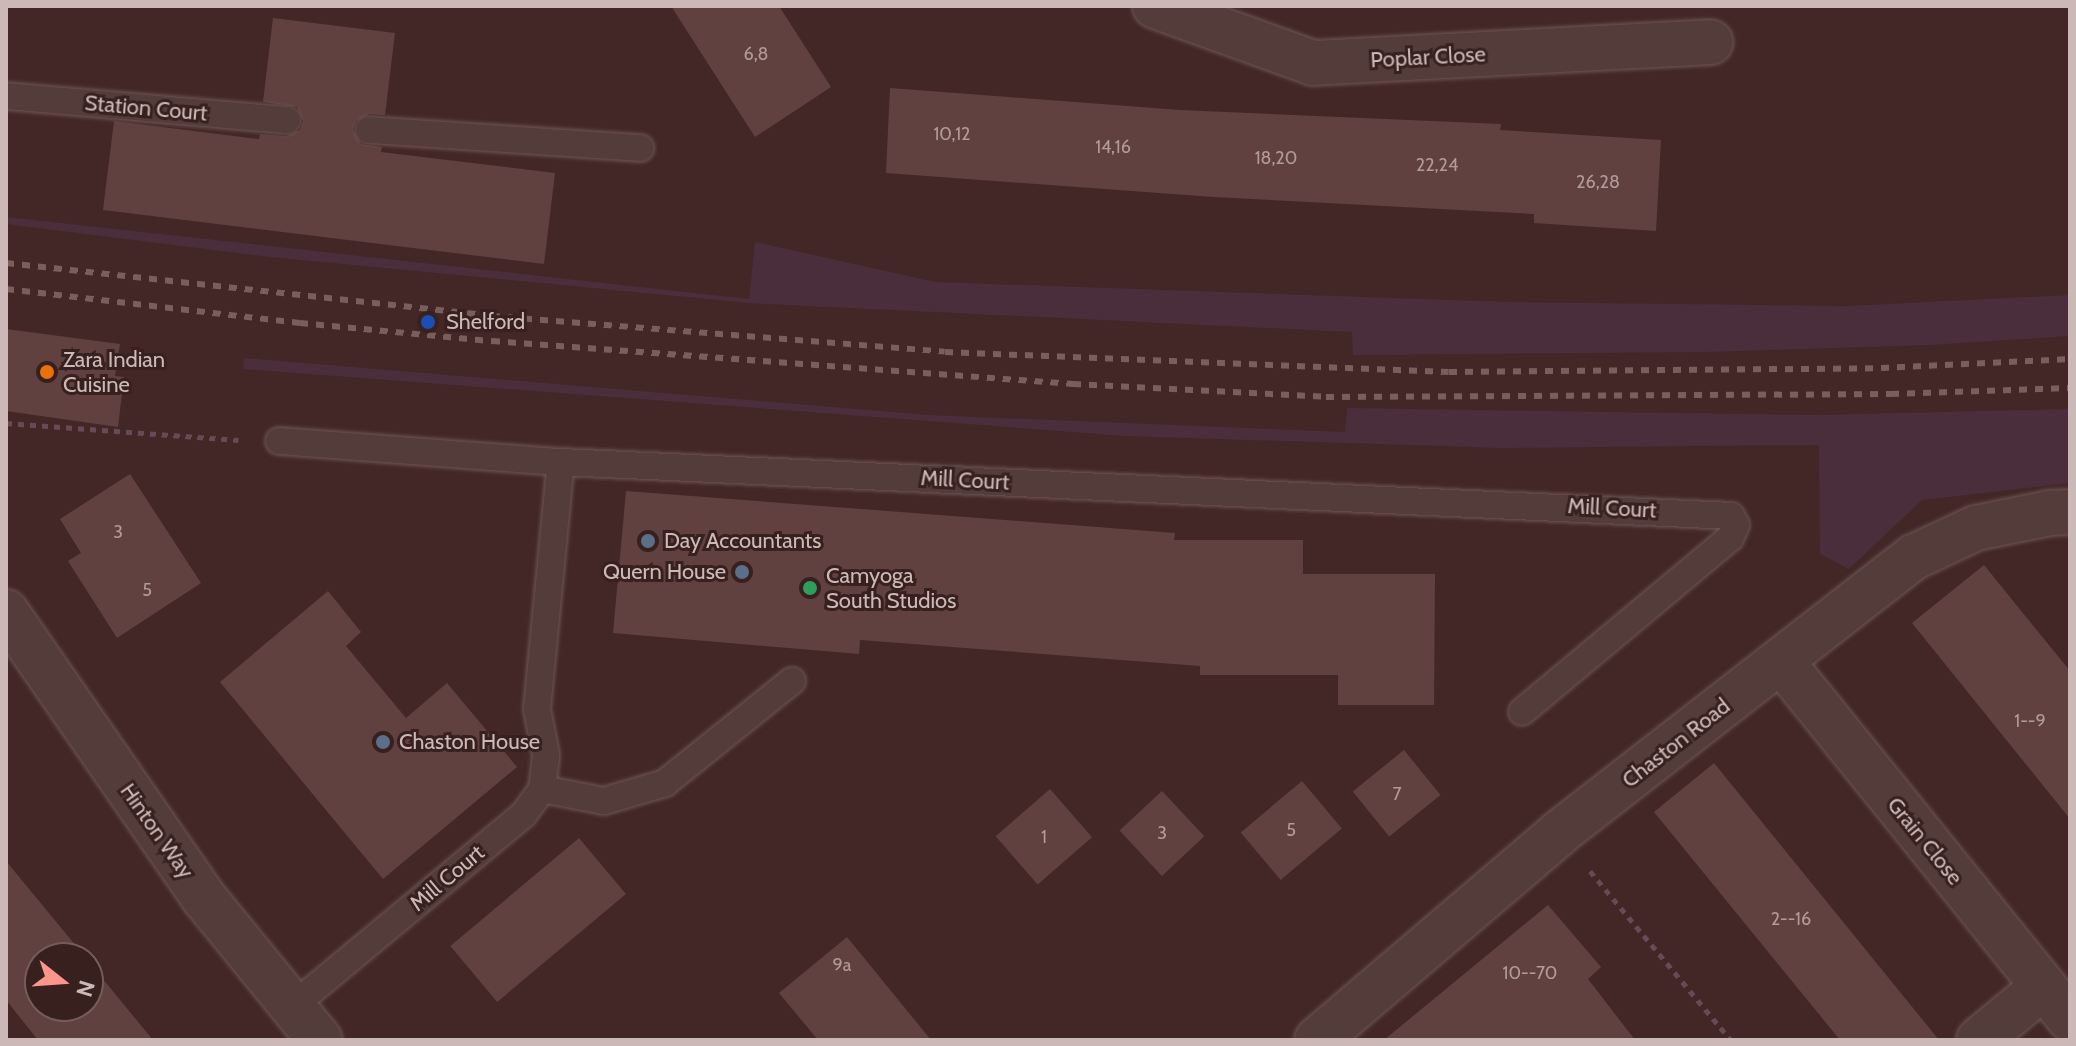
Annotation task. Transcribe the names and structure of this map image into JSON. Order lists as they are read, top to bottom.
{
  "streets": {
    "street": [
      "Poplar Close",
      "Chaston Road",
      "Hinton Way",
      "Grain Close"
    ],
    "lane": ["Station Court", "Mill Court"]
  },
  "crossings": [
    ["Mill Court", "Hinton Way"],
    ["Chaston Road", "Grain Close"]
  ],
  "places": [
    "Shelford",
    "Zara Indian Cuisine",
    "Day Accountants",
    "Quern House",
    "Camyoga South Studios",
    "Chaston House"
  ],
  "house_numbers": [
    "6,8",
    "10,12",
    "14,16",
    "18,20",
    "22,24",
    "26,28",
    "3",
    "5",
    "1--9",
    "7",
    "5",
    "3",
    "1",
    "2--16",
    "9a",
    "10--70"
  ],
  "north": "right"
}
